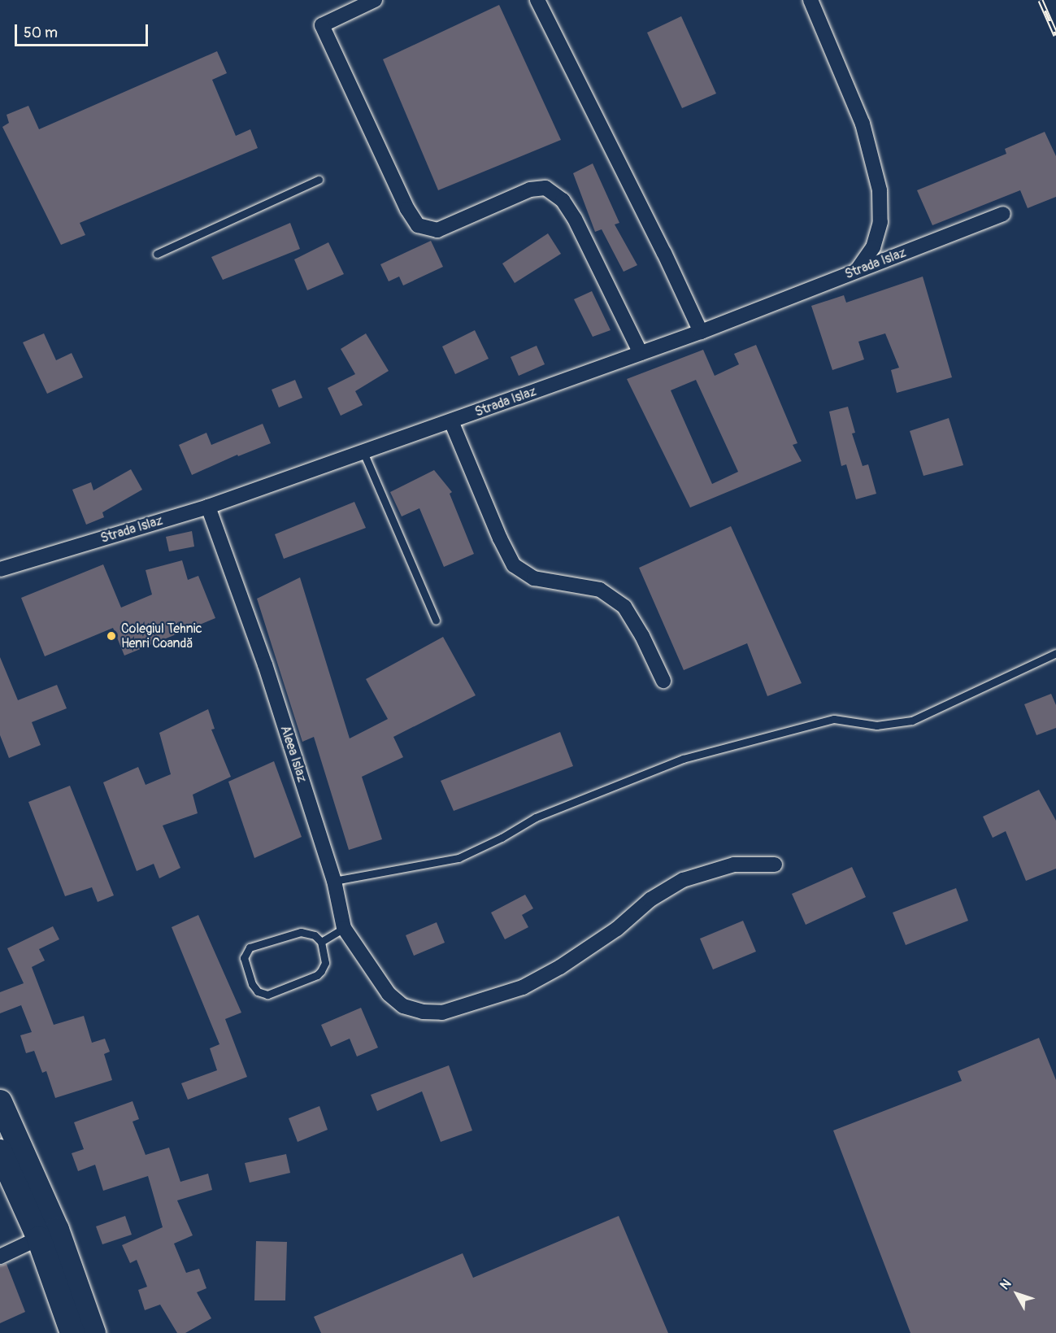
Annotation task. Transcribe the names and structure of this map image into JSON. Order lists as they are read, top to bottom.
{
  "streets": {
    "street": ["Strada Islaz", "Aleea Islaz"]
  },
  "crossings": [
    ["Strada Islaz", "Aleea Islaz"]
  ],
  "places": ["Colegiul Tehnic Henri Coandă"],
  "scale_bar": "50 m",
  "north": "top left"
}
